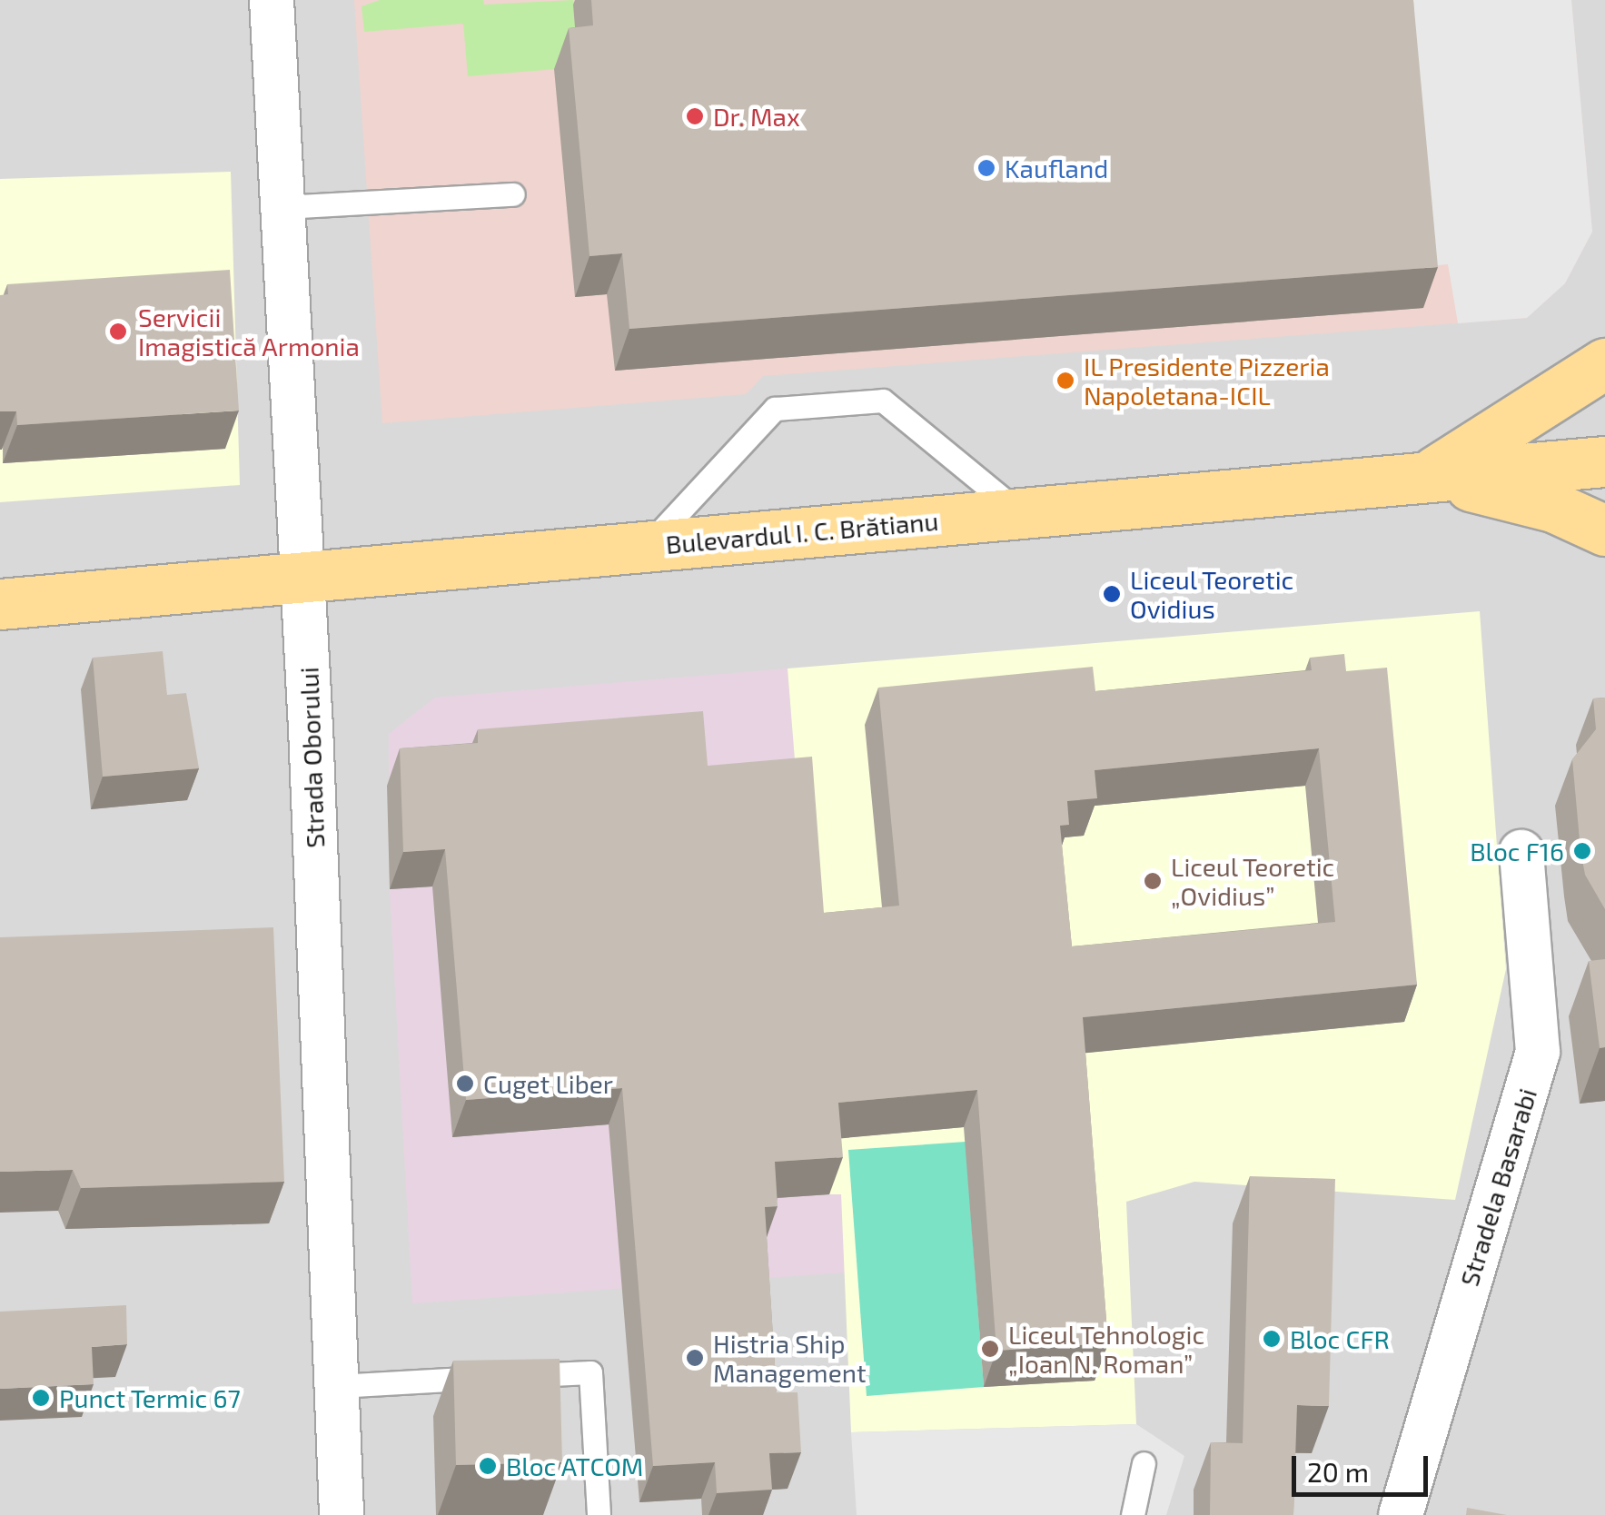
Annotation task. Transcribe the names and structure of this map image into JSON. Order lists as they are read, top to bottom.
{
  "streets": {
    "main road": ["Bulevardul I. C. Brătianu"],
    "street": ["Strada Oborului", "Stradela Basarabi"]
  },
  "crossings": [
    ["Bulevardul I. C. Brătianu", "Strada Oborului"]
  ],
  "places": [
    "Dr. Max",
    "Kaufland",
    "Servicii Imagistică Armonia",
    "IL Presidente Pizzeria Napoletana-ICIL",
    "Liceul Teoretic Ovidius",
    "Bloc F16",
    "Liceul Teoretic „Ovidius”",
    "Cuget Liber",
    "Bloc CFR",
    "Liceul Tehnologic „Ioan N. Roman”",
    "Histria Ship Management",
    "Punct Termic 67",
    "Bloc ATCOM"
  ],
  "scale_bar": "20 m"
}
